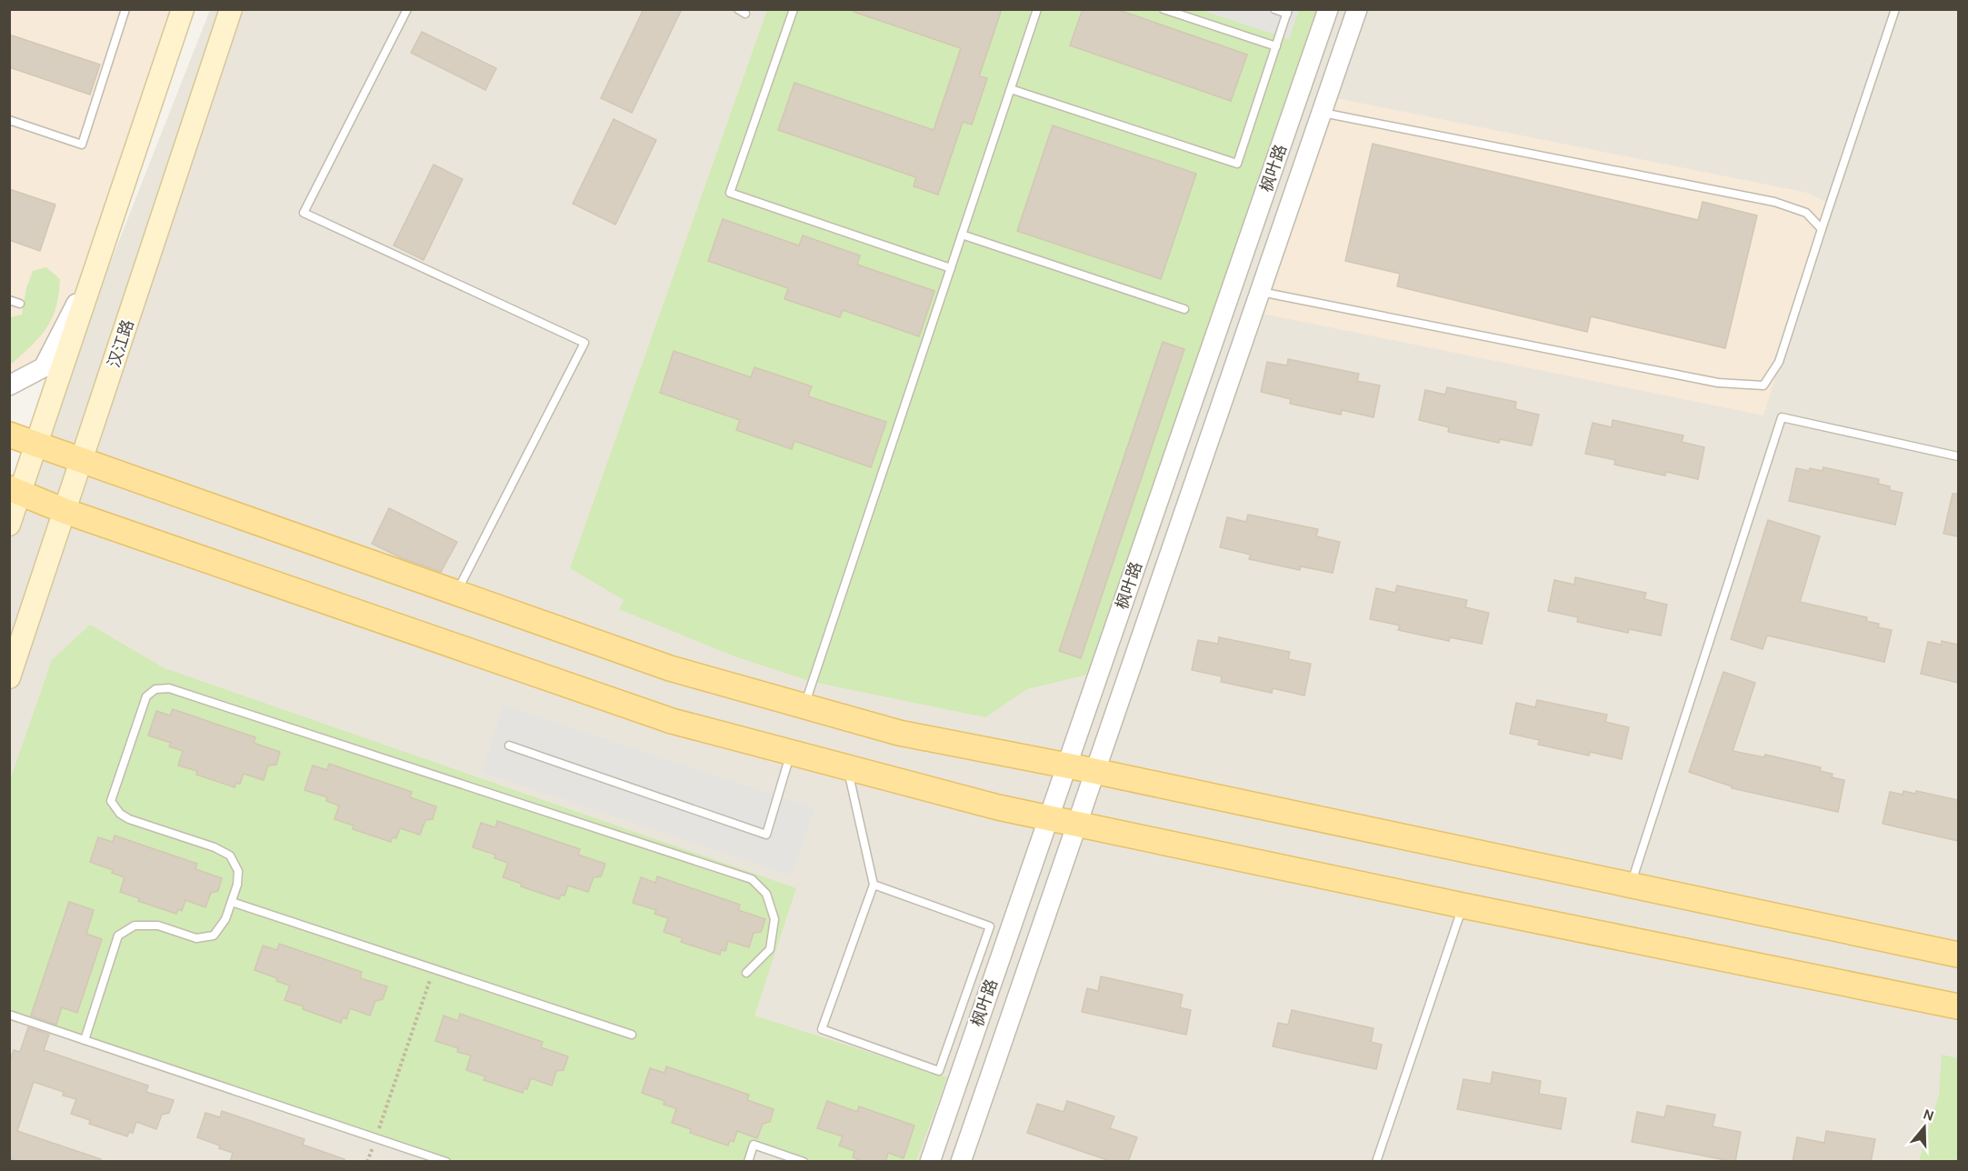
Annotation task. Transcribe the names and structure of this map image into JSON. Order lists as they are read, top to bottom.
{
  "streets": {
    "main road": ["汉江路"],
    "street": ["枫叶路"]
  },
  "north": "top"
}
